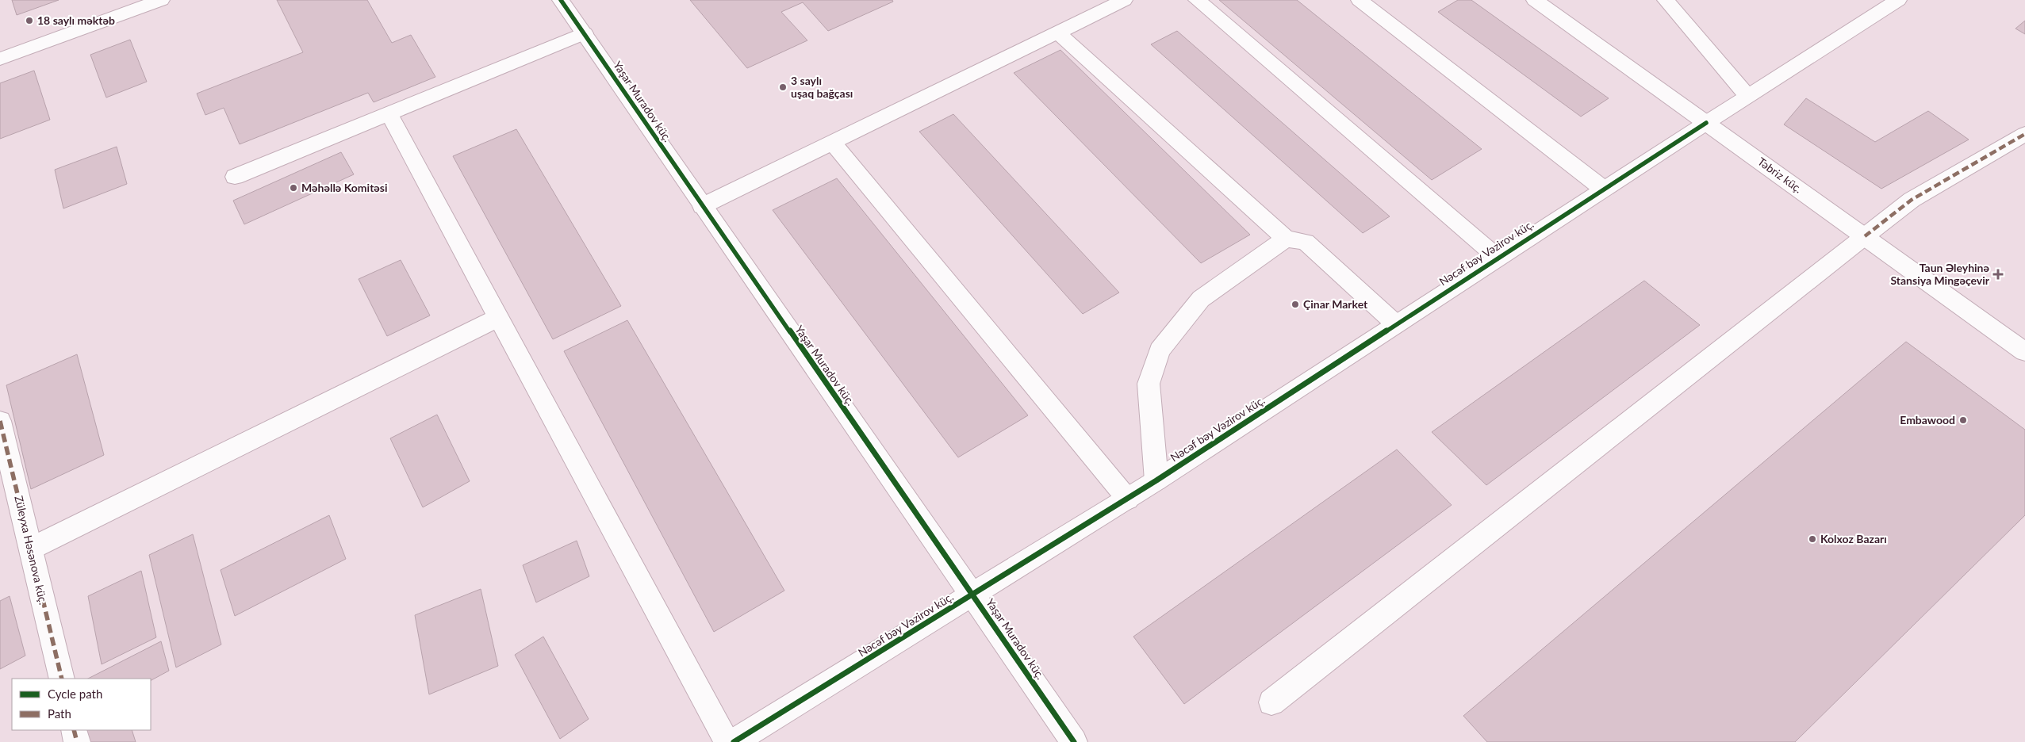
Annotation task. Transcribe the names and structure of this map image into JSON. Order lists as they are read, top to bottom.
{
  "streets": {
    "street": [
      "Yaşar Muradov küç.",
      "Təbriz küç.",
      "Nəcəf bəy Vəzirov küç.",
      "Züleyxa Həsənova küç."
    ]
  },
  "crossings": [
    ["Yaşar Muradov küç.", "Nəcəf bəy Vəzirov küç."],
    ["Təbriz küç.", "Nəcəf bəy Vəzirov küç."]
  ],
  "places": {
    "other": [
      "18 saylı məktəb",
      "3 saylı uşaq bağçası",
      "Məhəllə Komitəsi",
      "Çinar Market",
      "Embawood",
      "Kolxoz Bazarı"
    ],
    "health": ["Taun Əleyhinə Stansiya Mingəçevir"]
  },
  "legend": ["Cycle path", "Path"]
}
